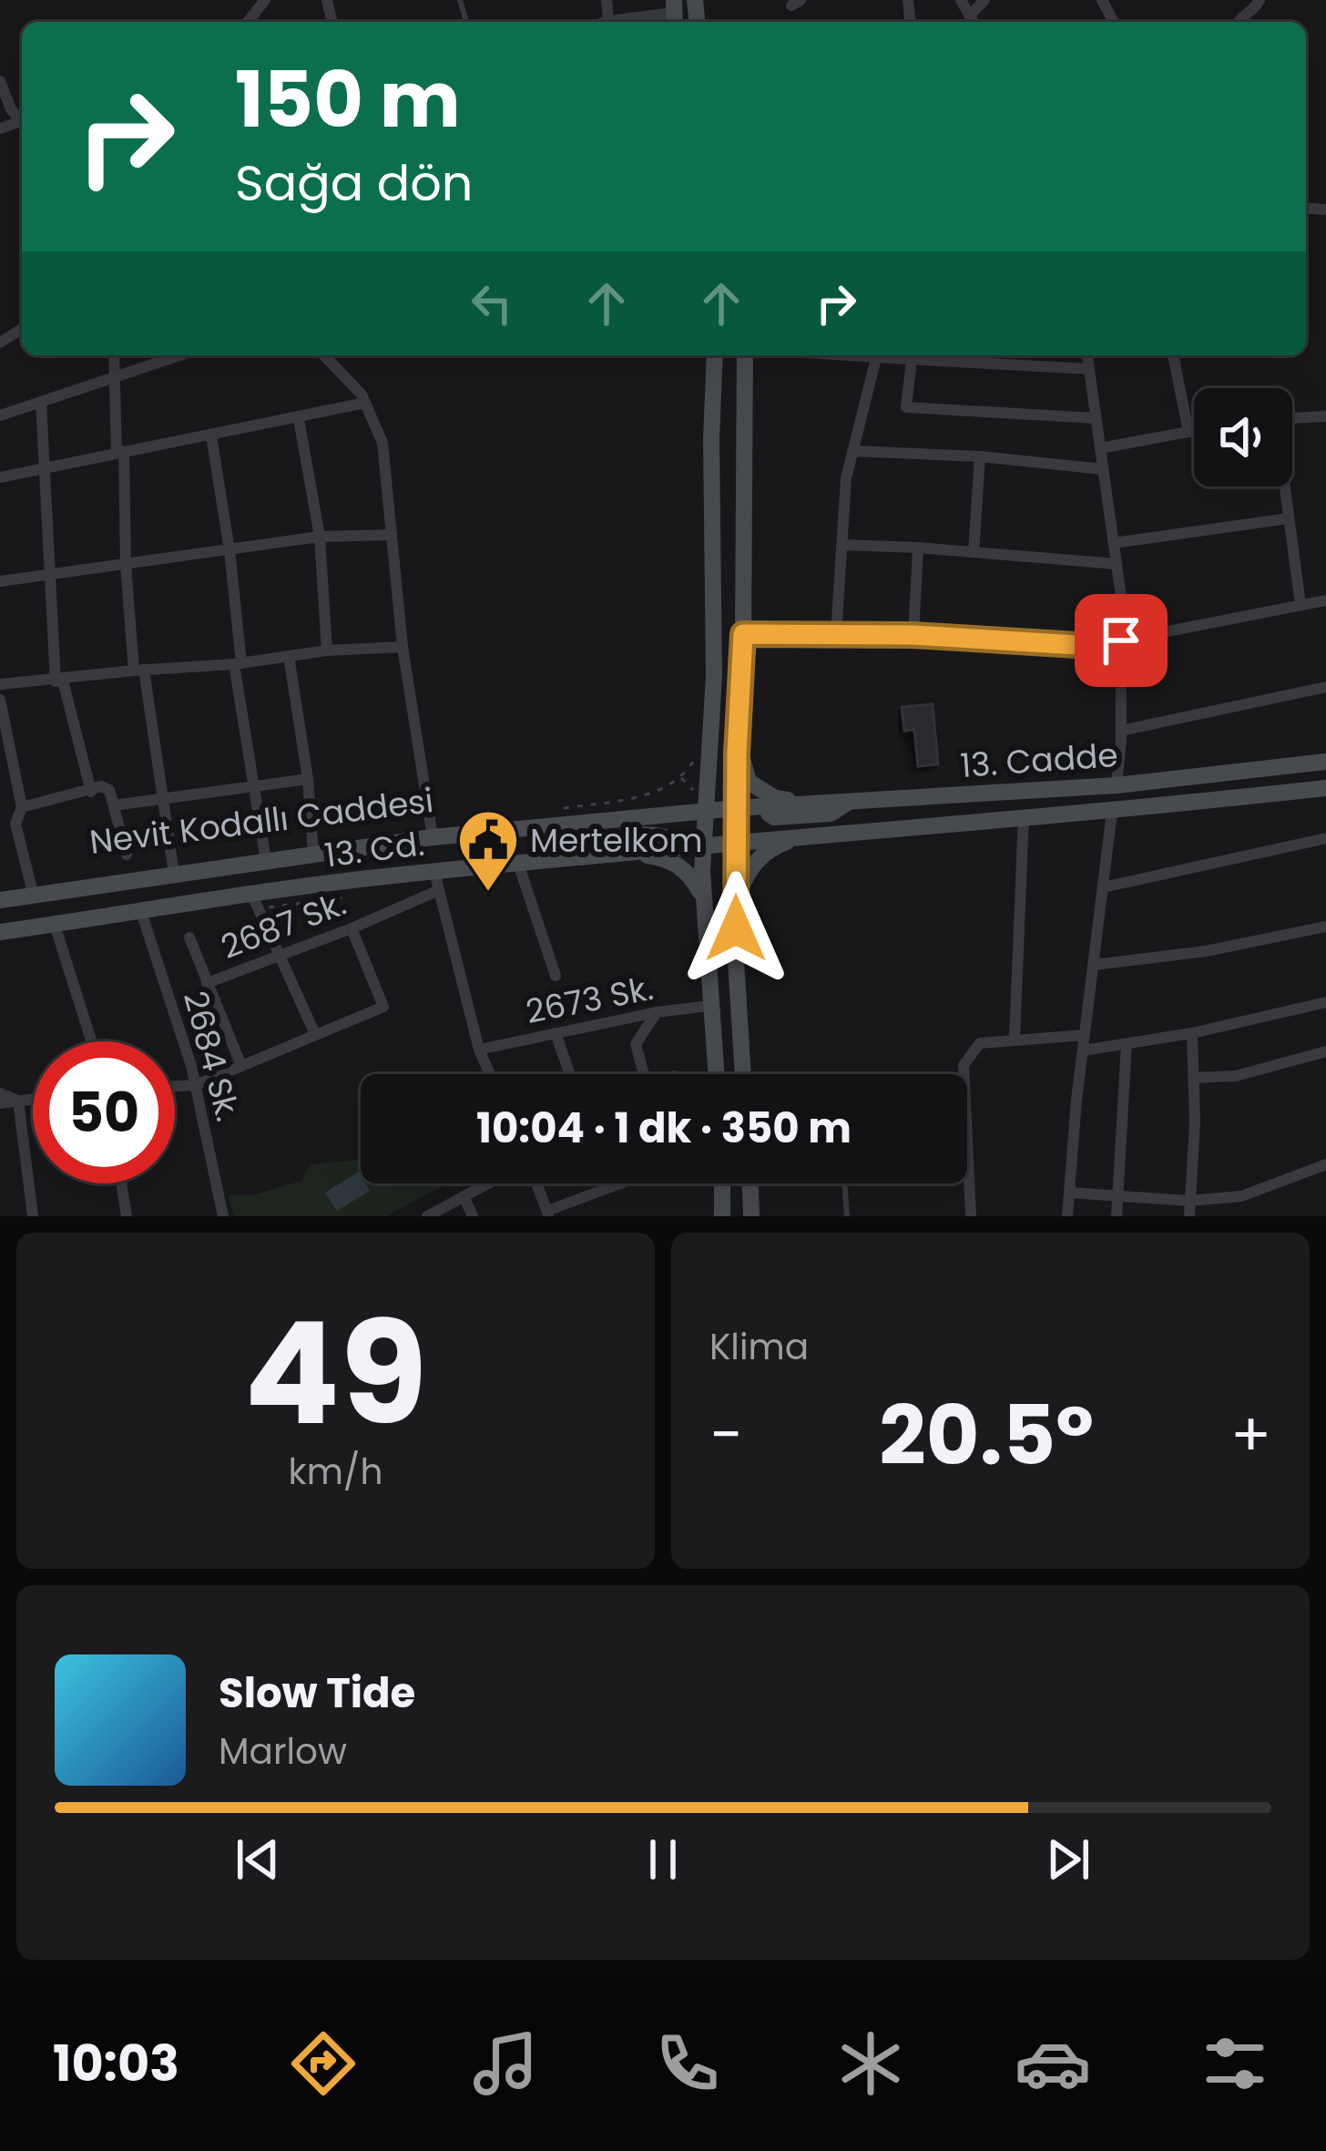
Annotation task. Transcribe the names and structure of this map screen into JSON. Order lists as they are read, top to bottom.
{
  "streets": {
    "main road": ["13. Cadde", "13. Cd."],
    "street": ["2687 Sk.", "2673 Sk.", "2684 Sk."]
  },
  "crossings": [
    ["13. Cadde", "13. Cd."],
    ["13. Cd.", "2684 Sk."]
  ],
  "places": {
    "public building": ["Mertelkom"]
  },
  "page": {
    "turn": ["150 m", "Sağa dön"],
    "limit": "50",
    "trip": "10:04 · 1 dk · 350 m",
    "tile": [
      ["49", "km/h"],
      "Klima"
    ],
    "heat": ["−", "20.5°", "+"],
    "song": ["Slow Tide", "Marlow"],
    "tabs": "10:03"
  }
}
